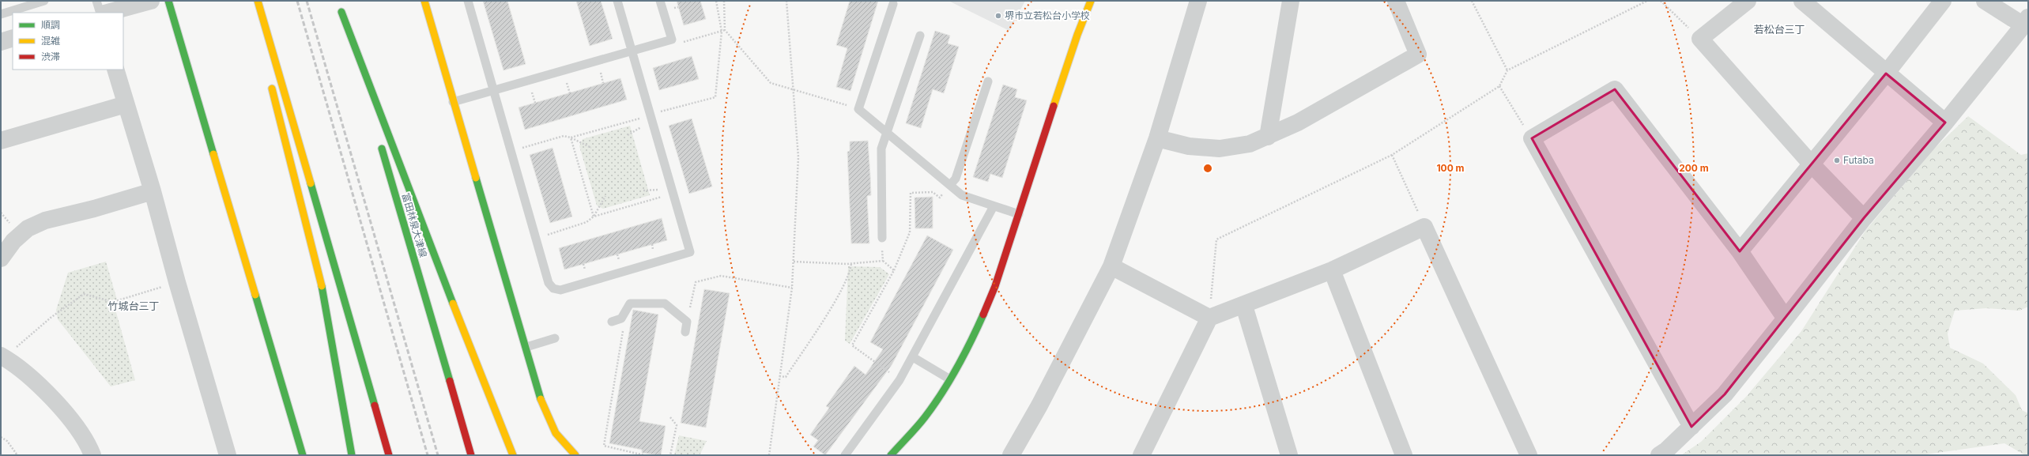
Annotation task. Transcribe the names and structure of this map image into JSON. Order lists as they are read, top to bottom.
{
  "streets": {
    "main road": ["富田林泉大津線"]
  },
  "districts": ["若松台三丁", "竹城台三丁"],
  "places": ["堺市立若松台小学校", "Futaba"],
  "legend": ["順調", "混雑", "渋滞"],
  "rings": ["100 m", "200 m"]
}
